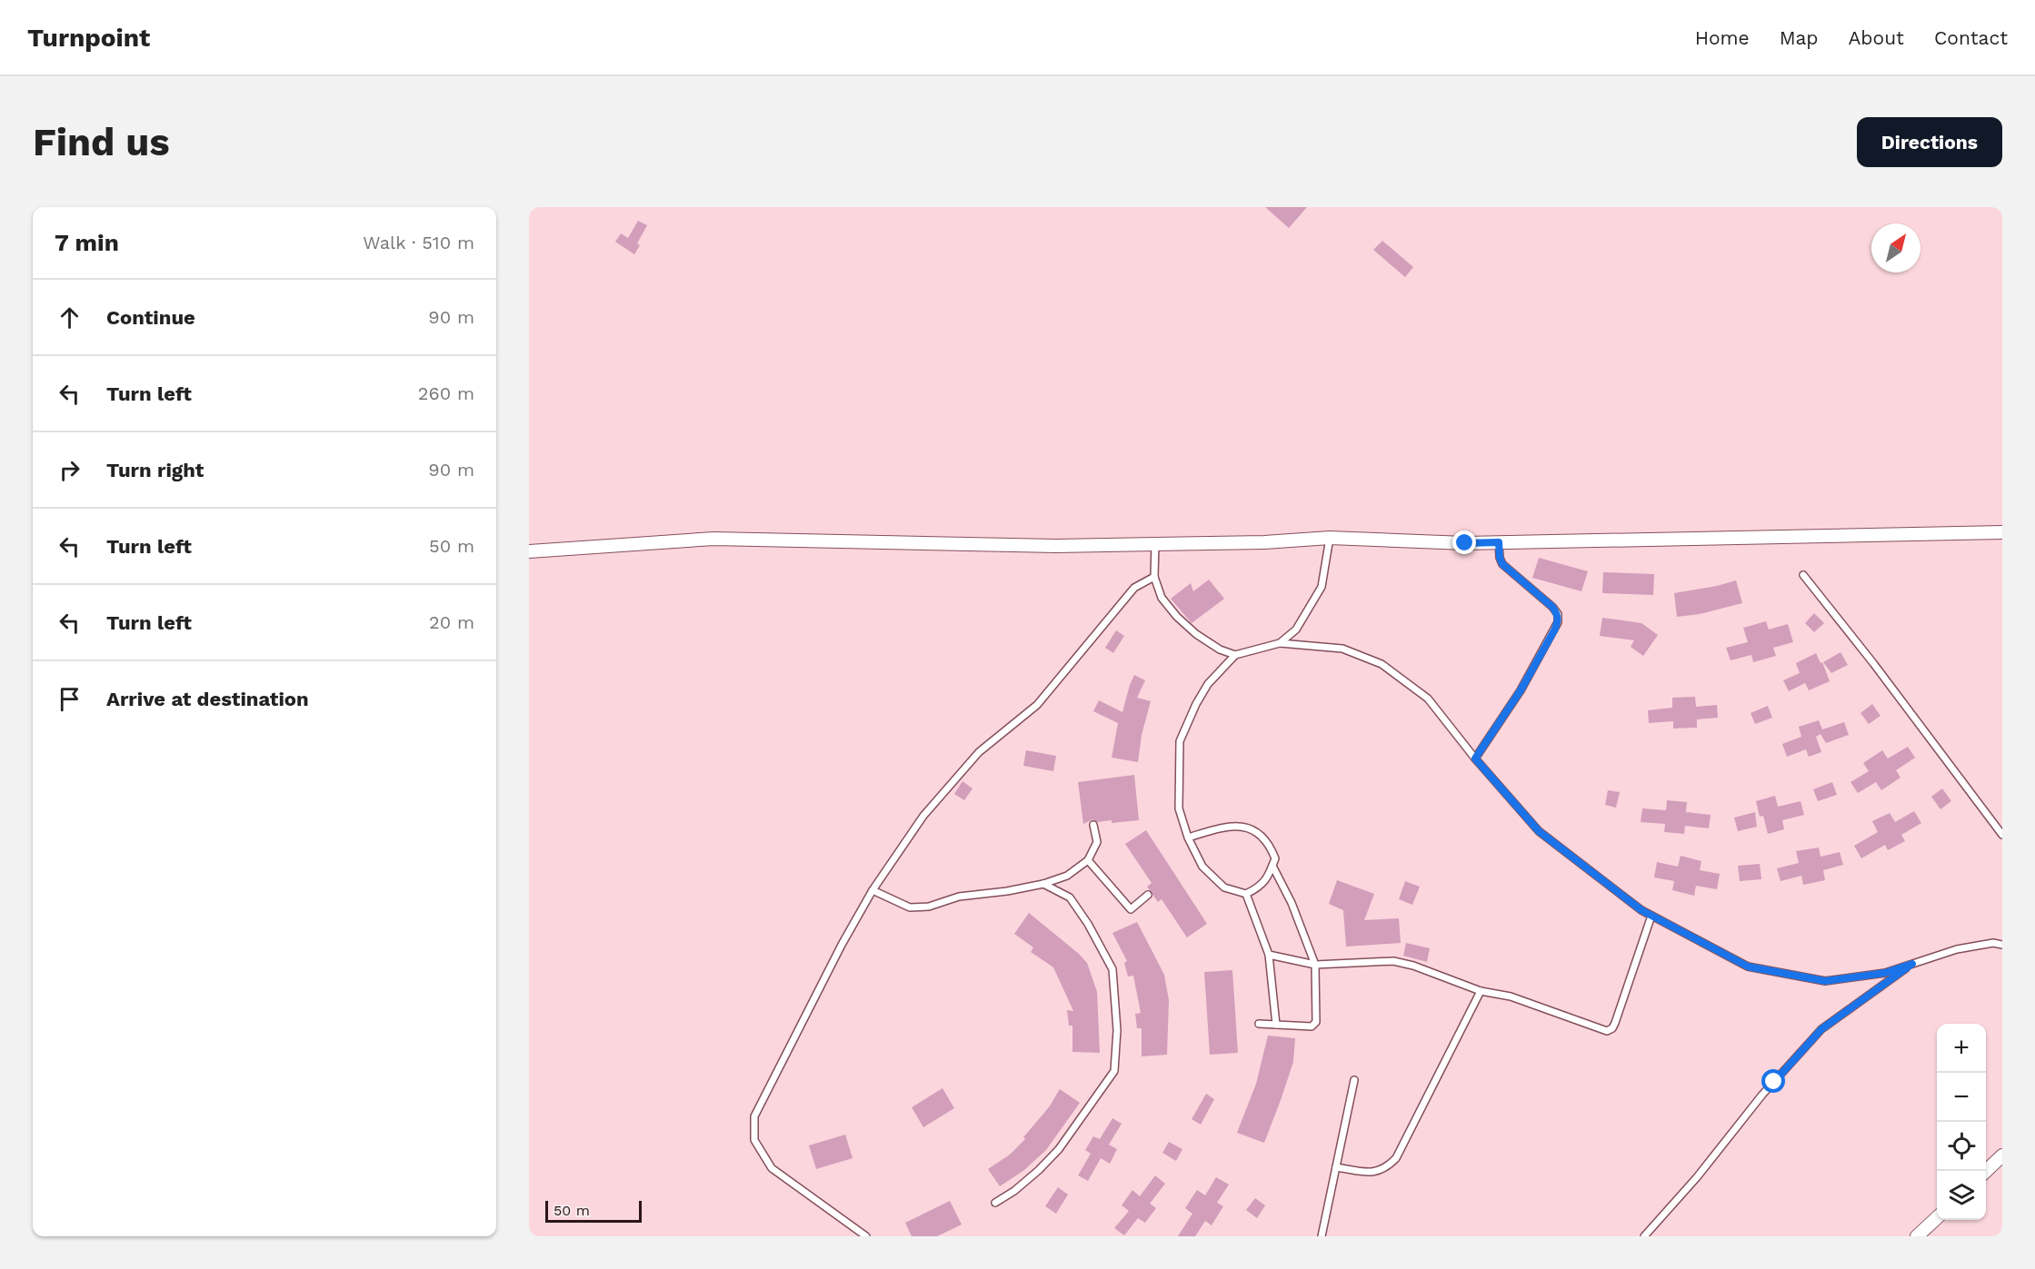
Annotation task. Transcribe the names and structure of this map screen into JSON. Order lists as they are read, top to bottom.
{
  "scale_bar": "50 m",
  "north": "top right",
  "page": {
    "header": "Turnpoint",
    "nav": [
      "Home",
      "Map",
      "About",
      "Contact"
    ],
    "buttons": "Directions",
    "title": "Find us",
    "heading": ["7 min", "Walk · 510 m"],
    "list": [
      ["Continue", "90 m"],
      ["Turn left", "260 m"],
      ["Turn right", "90 m"],
      ["Turn left", "50 m"],
      ["Turn left", "20 m"],
      "Arrive at destination"
    ],
    "map_buttons": ["+", "−"],
    "scale": "50 m"
  }
}
